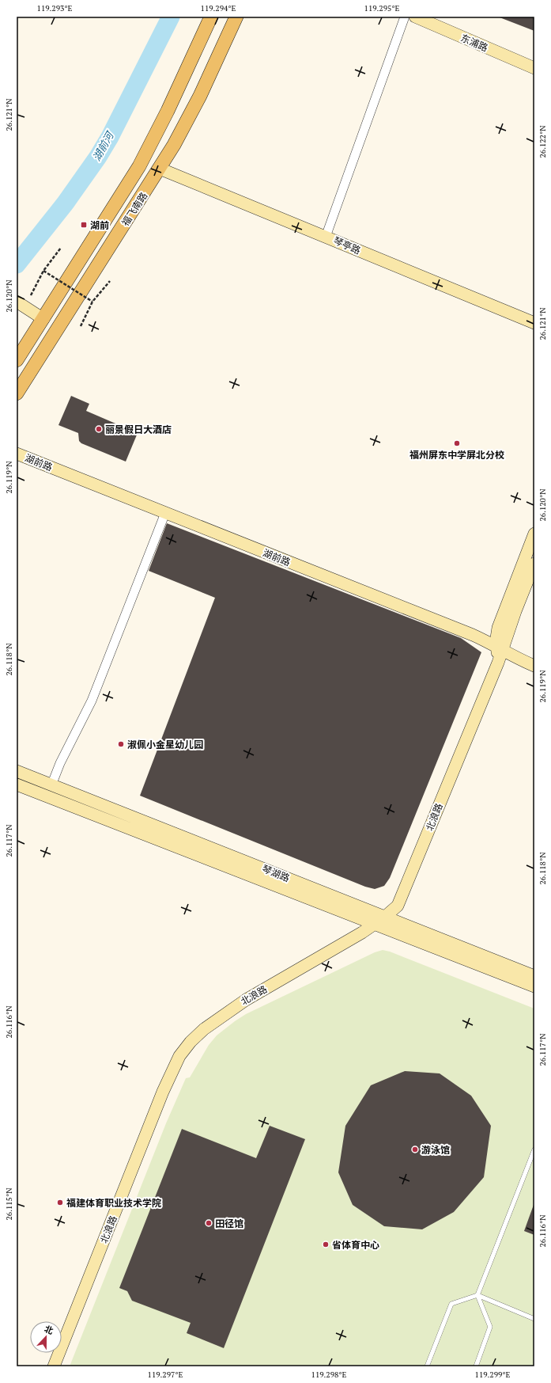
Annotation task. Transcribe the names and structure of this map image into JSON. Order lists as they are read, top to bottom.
{
  "streets": {
    "main road": ["福飞南路"],
    "street": [
      "东浦路",
      "琴亭路",
      "湖前路",
      "北浪路",
      "琴湖路"
    ]
  },
  "crossings": [
    ["福飞南路", "琴亭路"],
    ["湖前路", "北浪路"],
    ["北浪路", "琴湖路"]
  ],
  "water": ["湖前河"],
  "places": {
    "transit": ["湖前"],
    "other": [
      "丽景假日大酒店",
      "福州屏东中学屏北分校",
      "淑佩小金星幼儿园",
      "游泳馆",
      "福建体育职业技术学院",
      "田径馆",
      "省体育中心"
    ]
  },
  "north": "top",
  "coordinates": [
    "119.293°E",
    "119.294°E",
    "119.295°E",
    "26.121°N",
    "26.122°N",
    "26.120°N",
    "26.119°N",
    "26.118°N",
    "26.117°N",
    "26.116°N",
    "26.115°N",
    "119.297°E",
    "119.298°E",
    "119.299°E"
  ]
}
